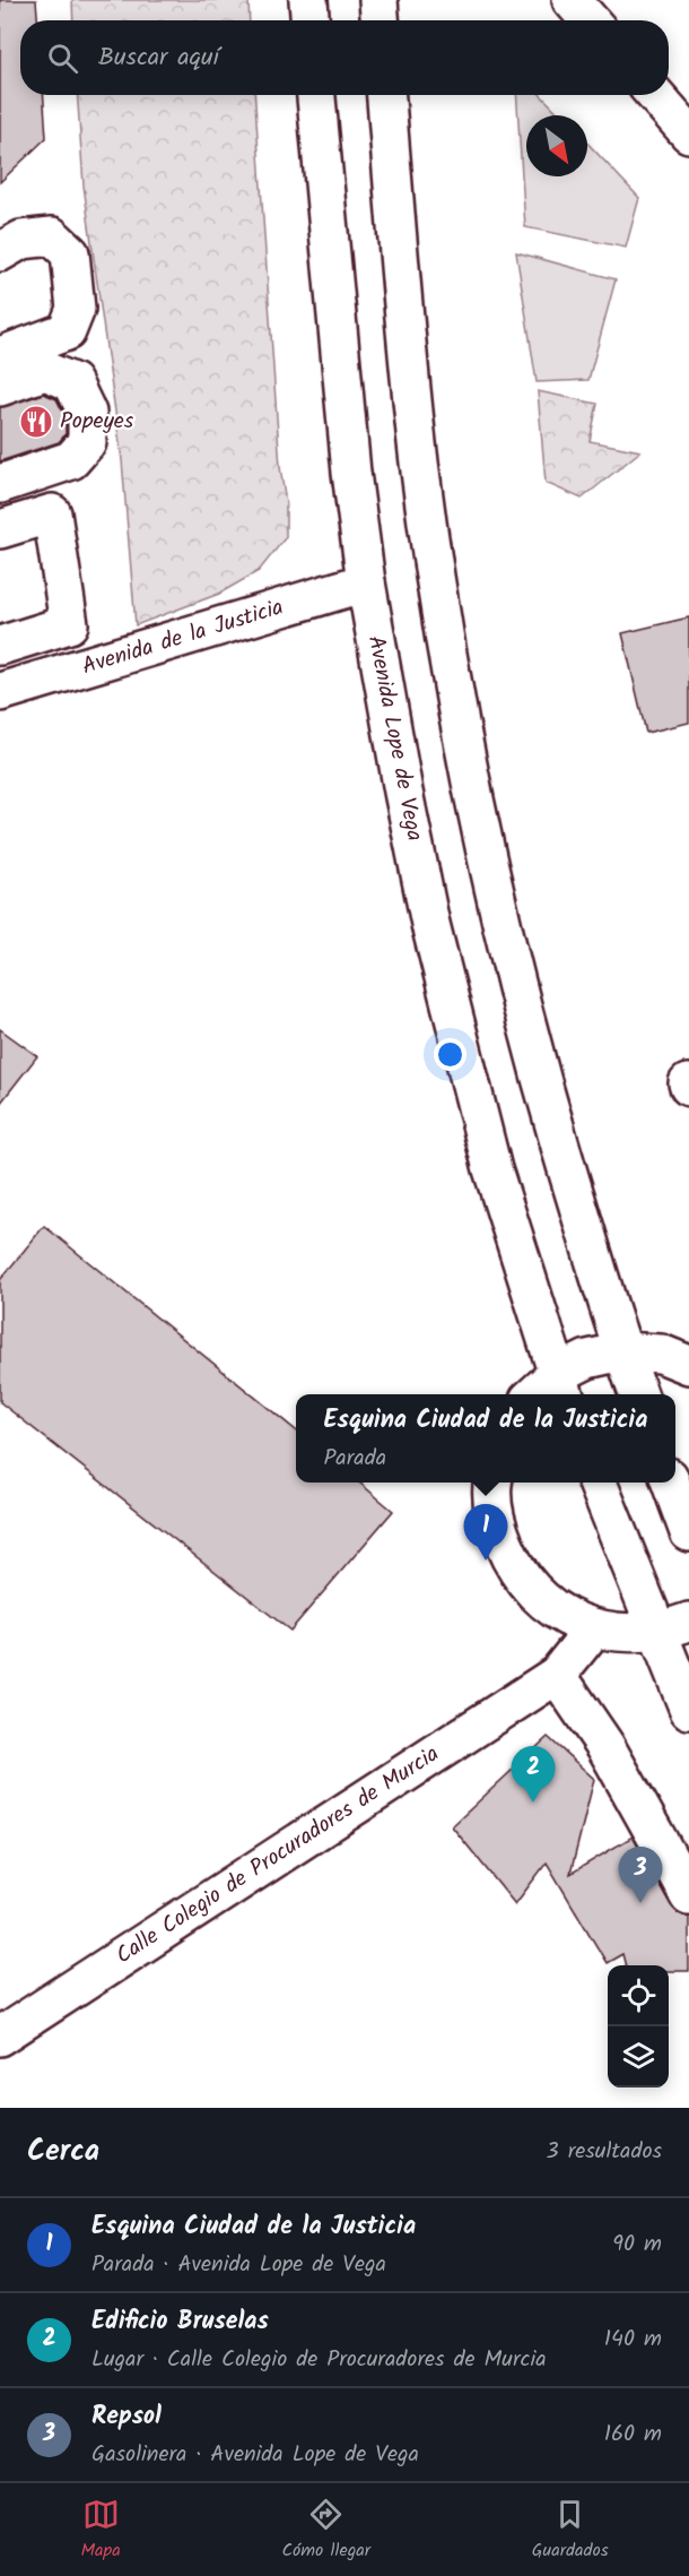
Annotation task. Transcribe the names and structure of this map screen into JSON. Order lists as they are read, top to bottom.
{
  "streets": {
    "main road": ["Avenida de la Justicia", "Avenida Lope de Vega", "Calle Colegio de Procuradores de Murcia"]
  },
  "crossings": [
    ["Avenida de la Justicia", "Avenida Lope de Vega"]
  ],
  "places": {
    "restaurant": ["Popeyes"]
  },
  "north": "bottom right",
  "page": {
    "search": "Buscar aquí",
    "popup": ["Esquina Ciudad de la Justicia", "Parada"],
    "pins": ["1", "2", "3"],
    "heading": ["Cerca", "3 resultados"],
    "list": [
      {
        "mark": "1",
        "name": "Esquina Ciudad de la Justicia",
        "note": "Parada · Avenida Lope de Vega",
        "value": "90 m"
      },
      {
        "mark": "2",
        "name": "Edificio Bruselas",
        "note": "Lugar · Calle Colegio de Procuradores de Murcia",
        "value": "140 m"
      },
      {
        "mark": "3",
        "name": "Repsol",
        "note": "Gasolinera · Avenida Lope de Vega",
        "value": "160 m"
      }
    ],
    "nav": ["Mapa", "Cómo llegar", "Guardados"]
  }
}
